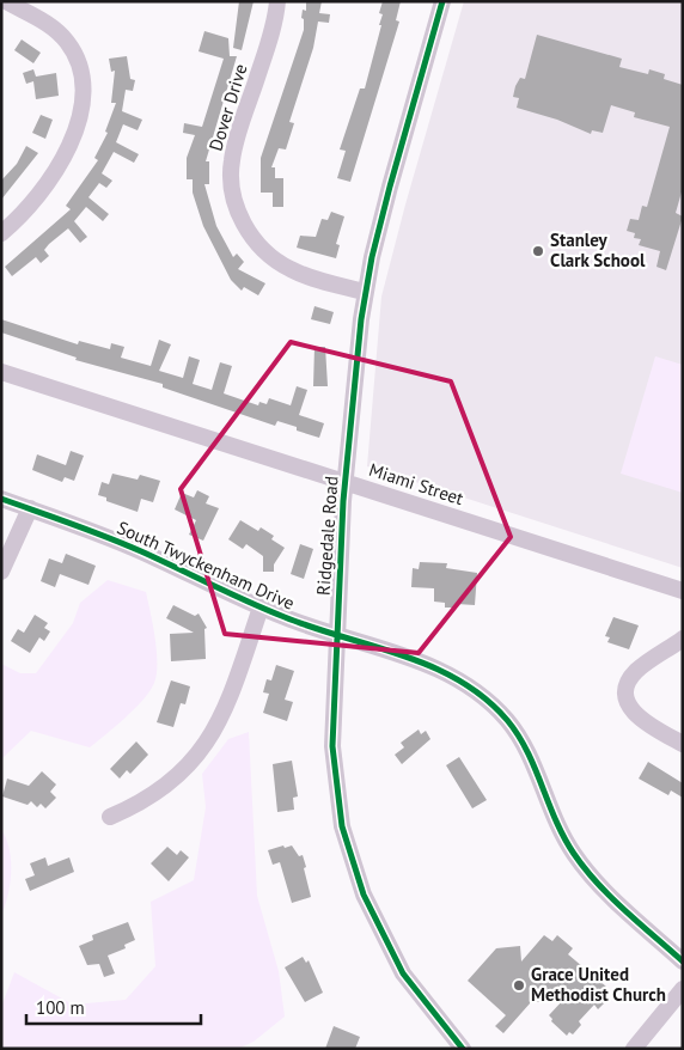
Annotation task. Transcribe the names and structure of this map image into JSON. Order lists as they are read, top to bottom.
{
  "streets": {
    "street": [
      "Dover Drive",
      "Miami Street",
      "Ridgedale Road",
      "South Twyckenham Drive"
    ]
  },
  "crossings": [
    ["Dover Drive", "Ridgedale Road"],
    ["Miami Street", "Ridgedale Road"],
    ["Ridgedale Road", "South Twyckenham Drive"]
  ],
  "places": ["Stanley Clark School", "Grace United Methodist Church"],
  "scale_bar": "100 m"
}
